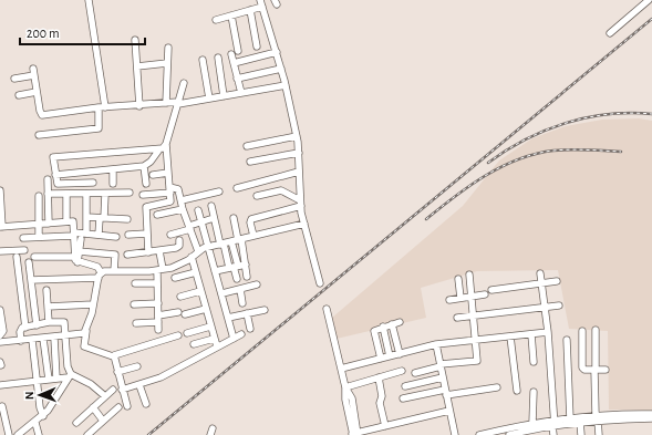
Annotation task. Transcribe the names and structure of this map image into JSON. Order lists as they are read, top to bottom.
{
  "scale_bar": "200 m",
  "north": "left"
}
